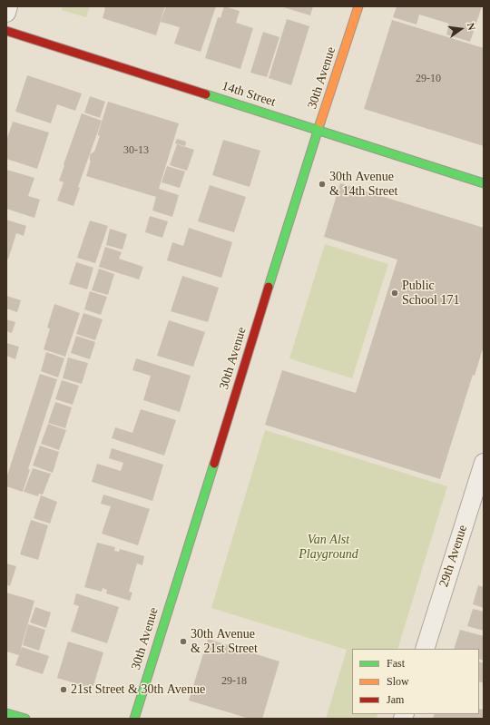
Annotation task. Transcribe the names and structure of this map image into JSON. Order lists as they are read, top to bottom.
{
  "streets": {
    "street": ["30th Avenue", "14th Street", "29th Avenue"]
  },
  "crossings": [
    ["30th Avenue", "14th Street"]
  ],
  "parks": ["Van Alst Playground"],
  "places": [
    "30th Avenue & 14th Street",
    "Public School 171",
    "30th Avenue & 21st Street",
    "21st Street & 30th Avenue"
  ],
  "house_numbers": ["29-10", "30-13", "29-18"],
  "legend": ["Fast", "Slow", "Jam"],
  "north": "right"
}
